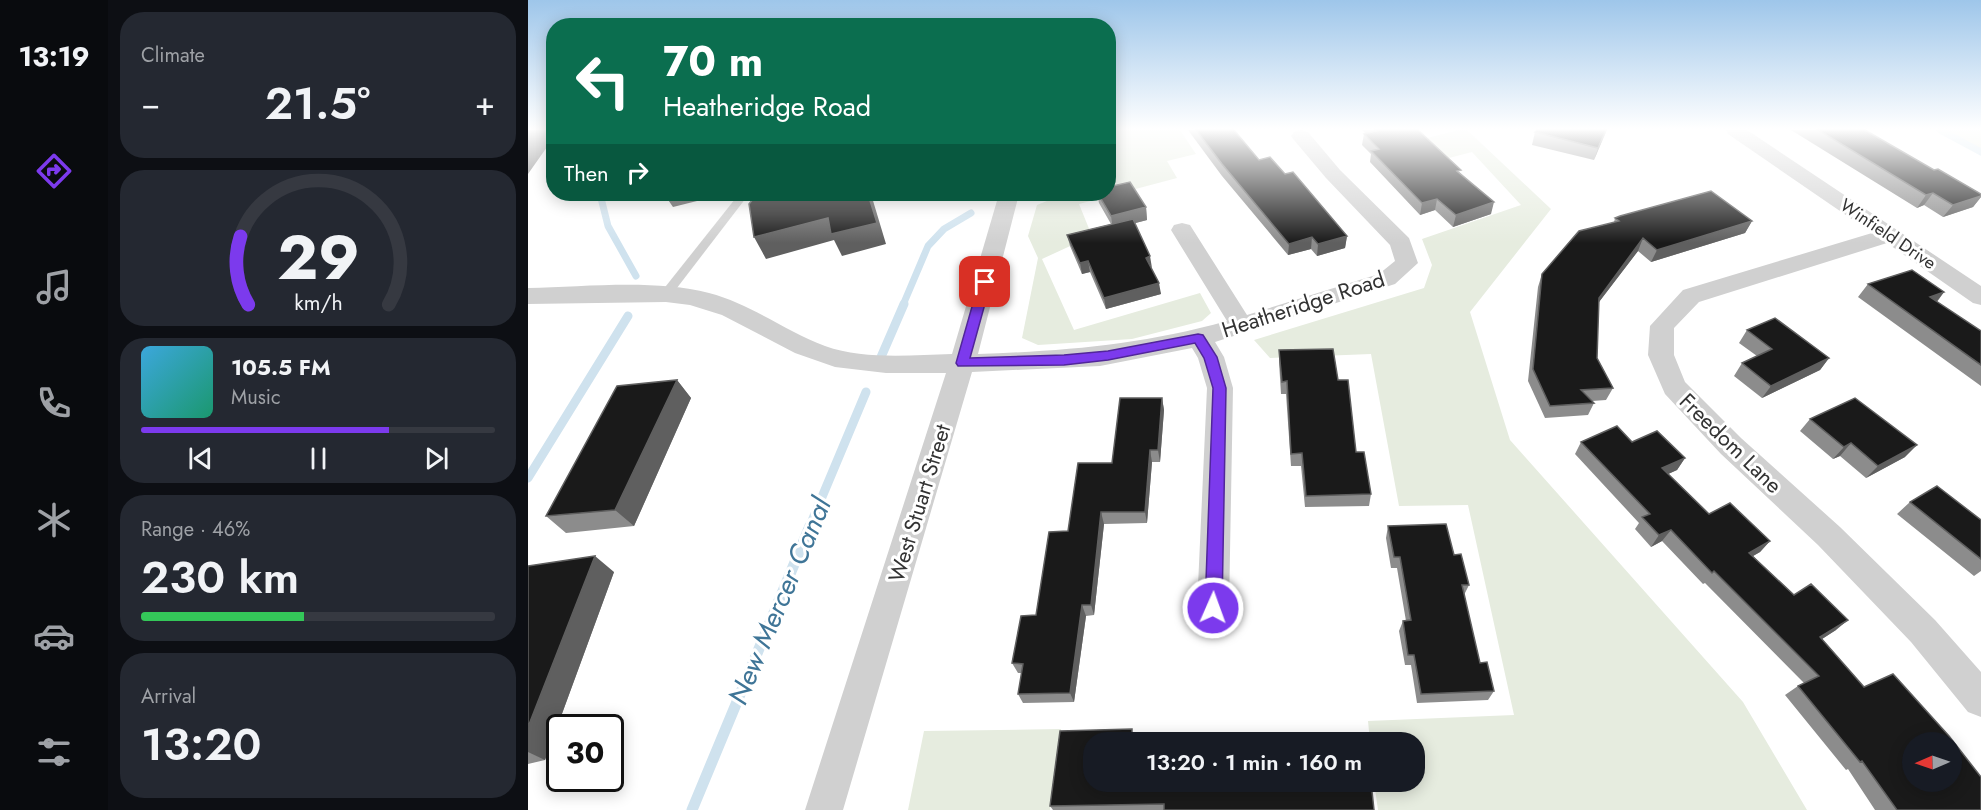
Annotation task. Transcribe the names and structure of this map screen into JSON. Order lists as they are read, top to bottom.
{
  "streets": {
    "street": [
      "Winfield Drive",
      "Heatheridge Road",
      "Freedom Lane",
      "West Stuart Street"
    ]
  },
  "crossings": [
    ["Winfield Drive", "Freedom Lane"],
    ["Heatheridge Road", "West Stuart Street"]
  ],
  "water": ["New Mercer Canal"],
  "north": "left",
  "page": {
    "tabs": "13:19",
    "tile": [
      "Climate",
      ["Range · 46%", "230 km"],
      ["Arrival", "13:20"]
    ],
    "turn": ["70 m", "Heatheridge Road"],
    "heat": ["−", "21.5°", "+"],
    "then": "Then",
    "song": ["105.5 FM", "Music"],
    "limit": "30",
    "trip": "13:20 · 1 min · 160 m",
    "gauge": ["29", "km/h"]
  }
}
